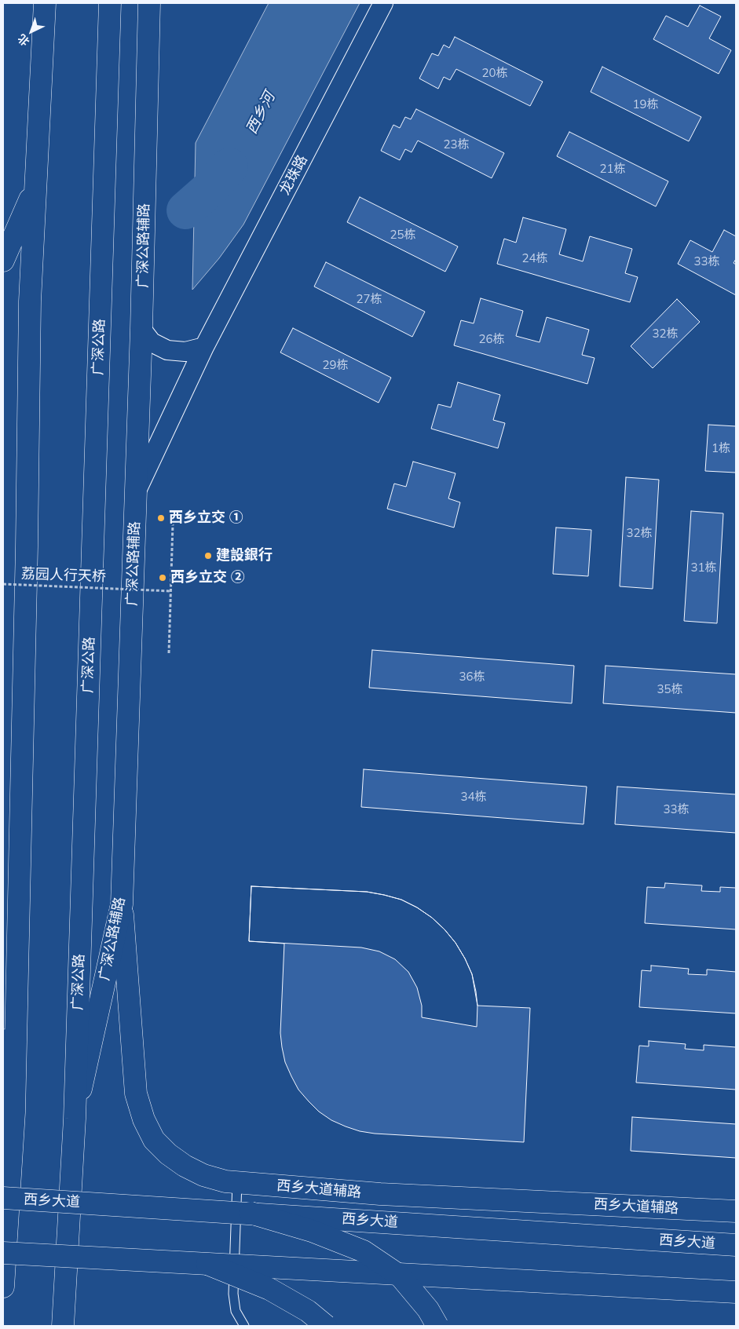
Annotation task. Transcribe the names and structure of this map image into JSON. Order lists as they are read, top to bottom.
{
  "streets": {
    "main road": [
      "广深公路辅路",
      "广深公路",
      "西乡大道辅路",
      "西乡大道"
    ],
    "street": ["龙珠路"],
    "path": ["荔园人行天桥"]
  },
  "crossings": [
    ["龙珠路", "广深公路辅路"],
    ["广深公路辅路", "广深公路"],
    ["广深公路辅路", "西乡大道辅路"]
  ],
  "water": ["西乡河"],
  "places": ["西乡立交 ①", "建設銀行", "西乡立交 ②"],
  "house_numbers": [
    "20栋",
    "19栋",
    "23栋",
    "21栋",
    "25栋",
    "24栋",
    "33栋",
    "27栋",
    "32栋",
    "26栋",
    "29栋",
    "1栋",
    "32栋",
    "31栋",
    "36栋",
    "35栋",
    "34栋",
    "33栋"
  ],
  "north": "bottom left"
}
